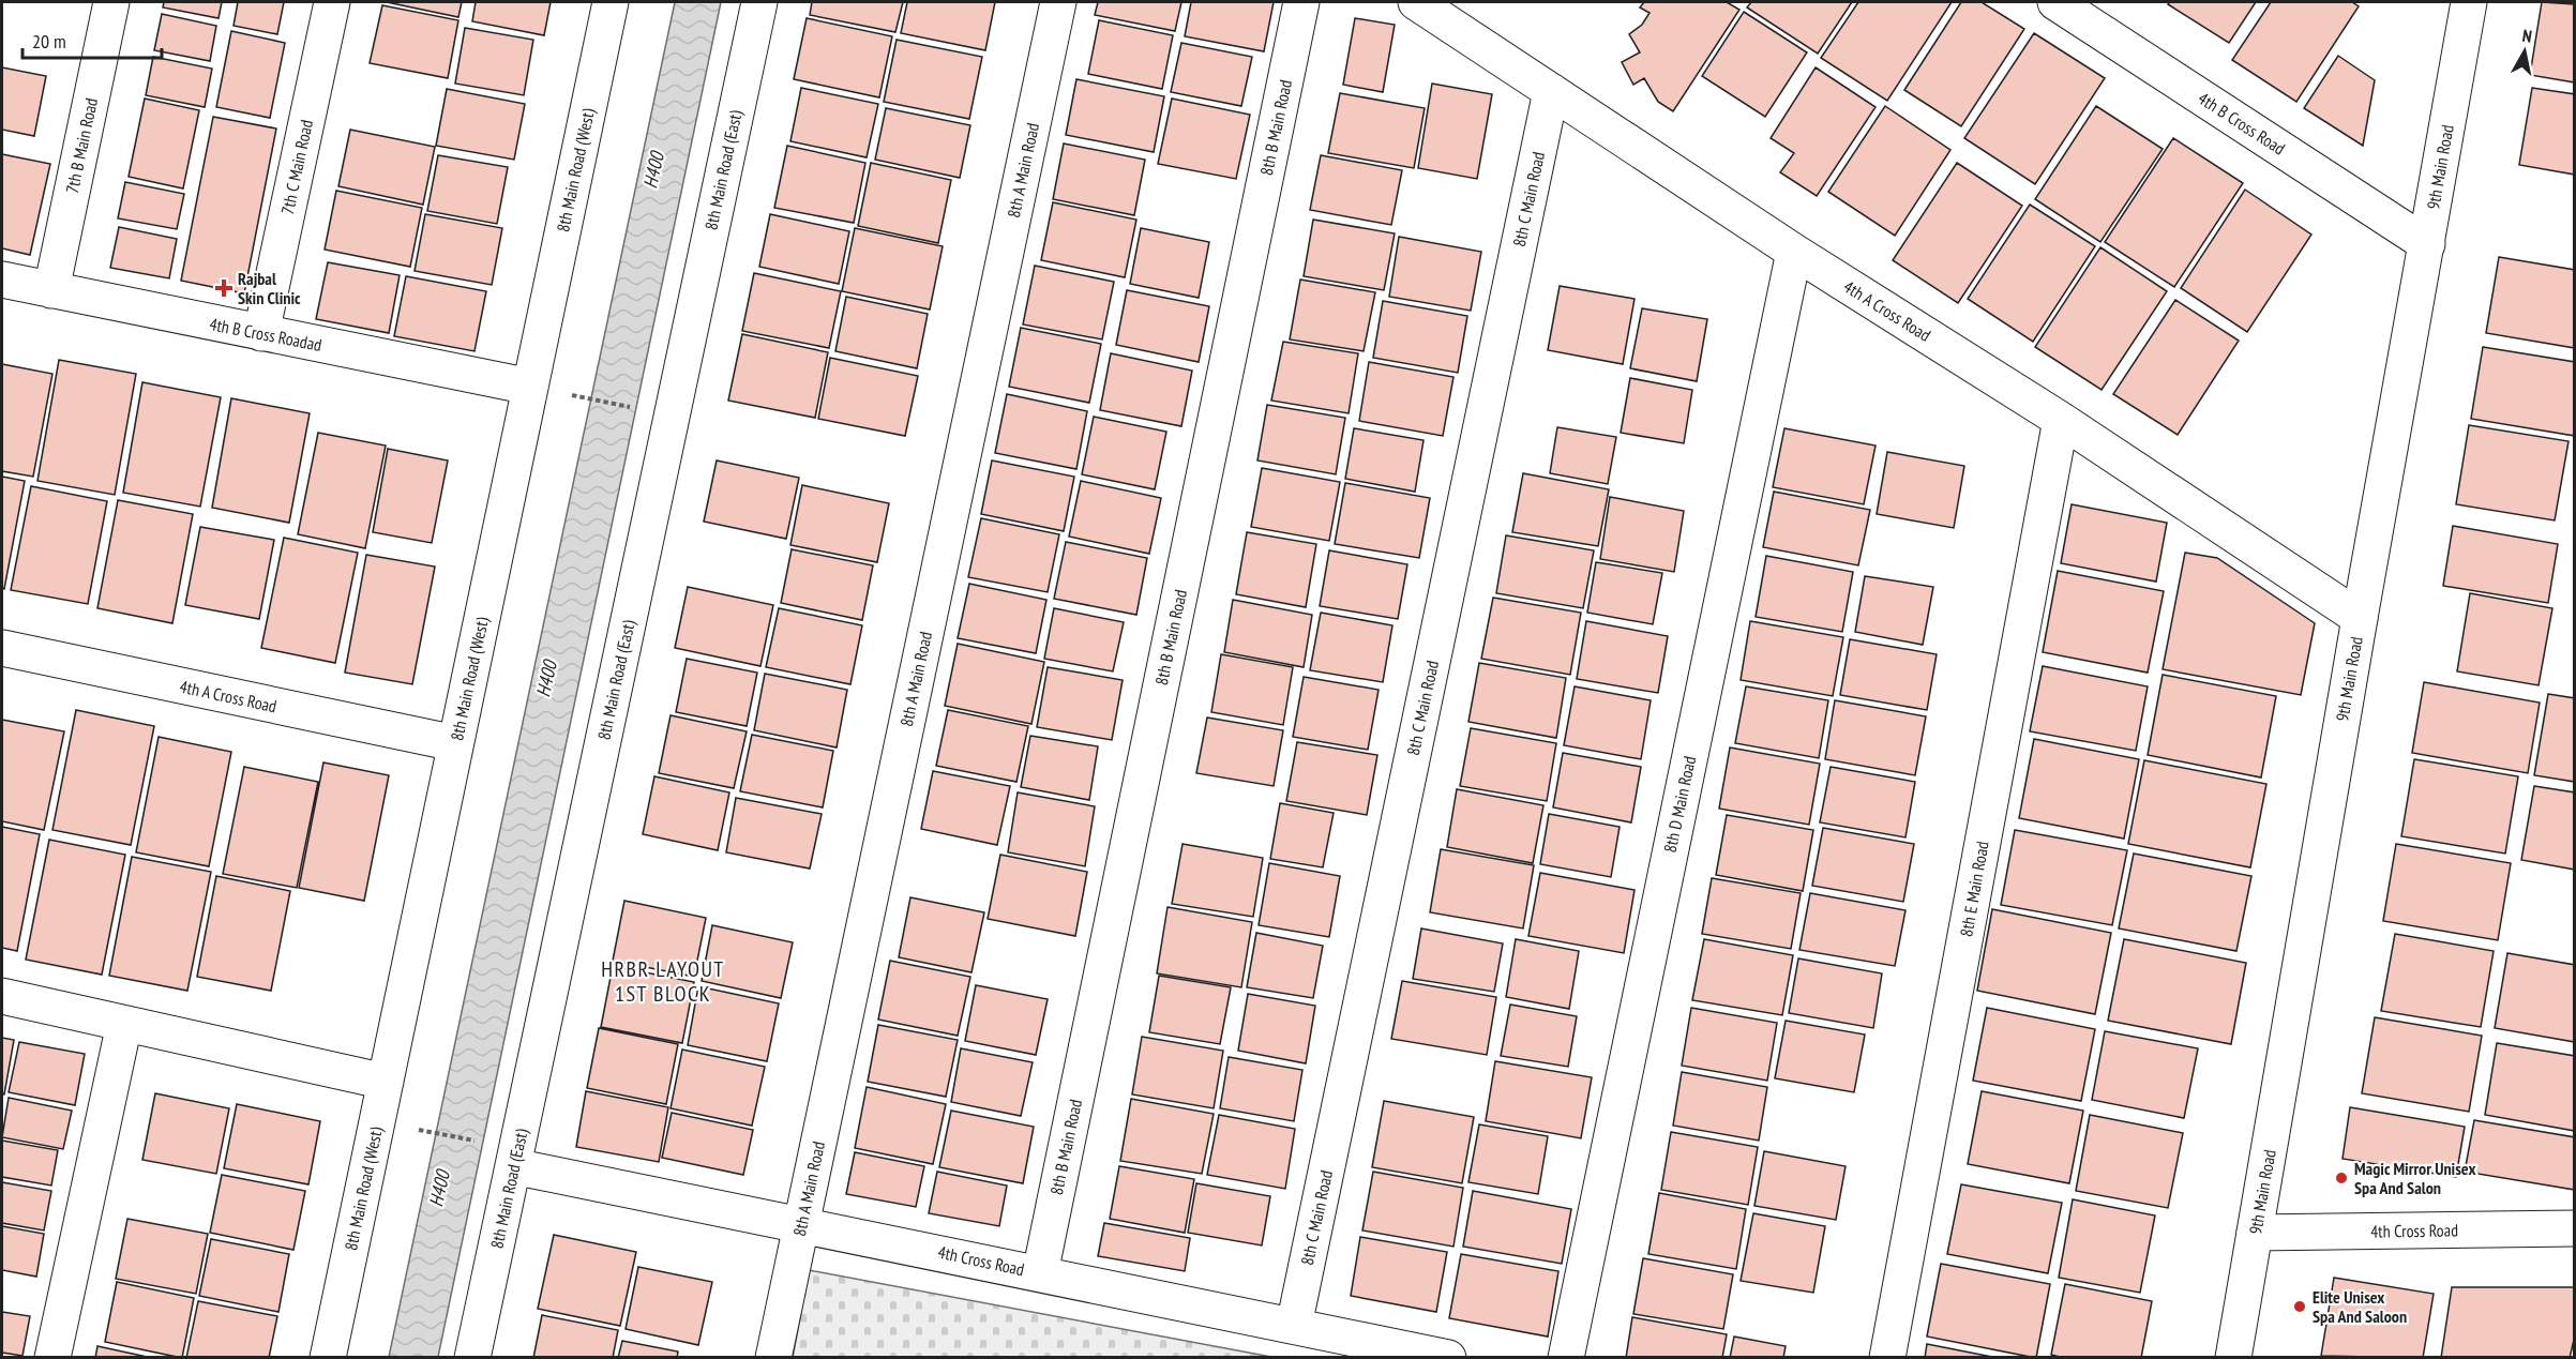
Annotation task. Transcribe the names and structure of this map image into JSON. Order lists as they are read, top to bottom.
{
  "streets": {
    "street": [
      "4th B Cross Road",
      "8th B Main Road",
      "7th B Main Road",
      "7th C Main Road",
      "9th Main Road",
      "8th Main Road (West)",
      "8th Main Road (East)",
      "8th A Main Road",
      "8th C Main Road",
      "4th A Cross Road",
      "4th B Cross Roadad",
      "8th D Main Road",
      "8th E Main Road",
      "4th Cross Road"
    ]
  },
  "crossings": [
    ["4th B Cross Road", "9th Main Road"],
    ["8th B Main Road", "4th Cross Road"],
    ["7th B Main Road", "4th B Cross Roadad"],
    ["7th C Main Road", "4th B Cross Roadad"],
    ["9th Main Road", "4th A Cross Road"],
    ["9th Main Road", "4th Cross Road"],
    ["8th Main Road (West)", "4th A Cross Road"],
    ["8th Main Road (West)", "4th B Cross Roadad"],
    ["8th Main Road (East)", "4th Cross Road"],
    ["8th A Main Road", "4th Cross Road"],
    ["8th C Main Road", "4th A Cross Road"],
    ["8th C Main Road", "4th Cross Road"],
    ["4th A Cross Road", "8th D Main Road"],
    ["4th A Cross Road", "8th E Main Road"]
  ],
  "districts": ["HRBR LAYOUT 1ST BLOCK"],
  "water": ["H400"],
  "places": {
    "health": ["Rajbal Skin Clinic"],
    "other": ["Magic Mirror Unisex Spa And Salon", "Elite Unisex Spa And Saloon"]
  },
  "scale_bar": "20 m",
  "north": "top"
}
